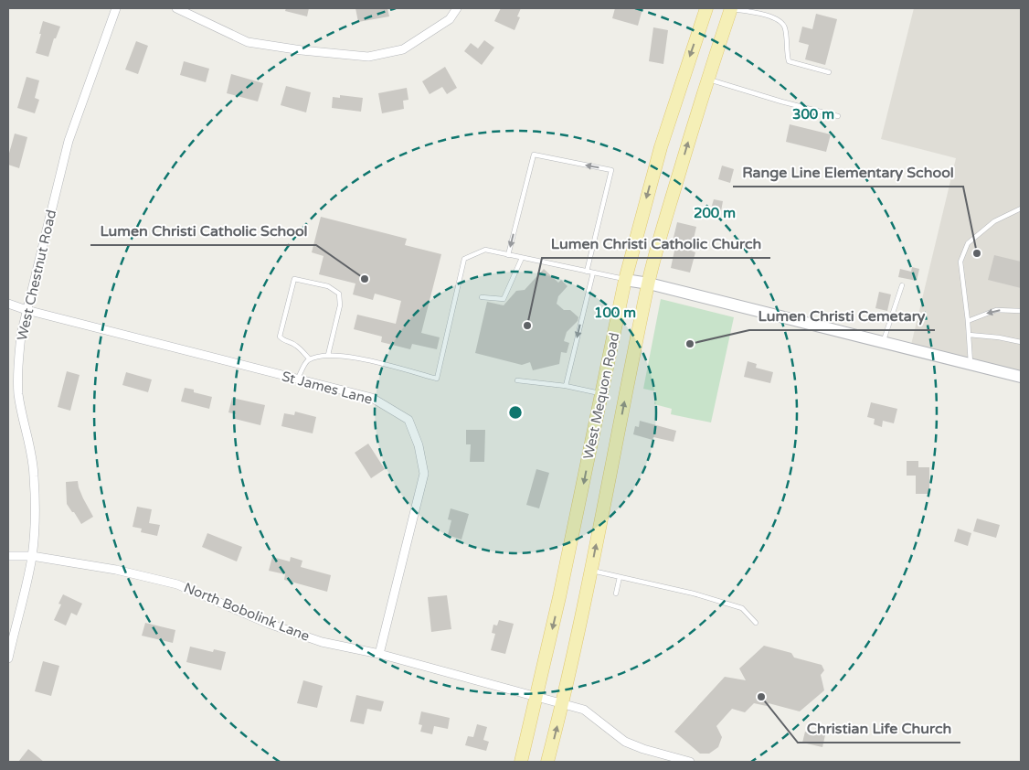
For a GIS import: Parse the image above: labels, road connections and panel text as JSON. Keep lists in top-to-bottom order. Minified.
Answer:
{"streets":{"main road":["West Mequon Road"],"street":["West Chestnut Road","St James Lane","North Bobolink Lane"]},"crossings":[["West Chestnut Road","St James Lane"],["West Chestnut Road","North Bobolink Lane"],["St James Lane","North Bobolink Lane"],["West Mequon Road","North Bobolink Lane"]],"places":["Range Line Elementary School","Lumen Christi Catholic School","Lumen Christi Catholic Church","Lumen Christi Cemetary","Christian Life Church"],"rings":["300 m","200 m","100 m"]}
